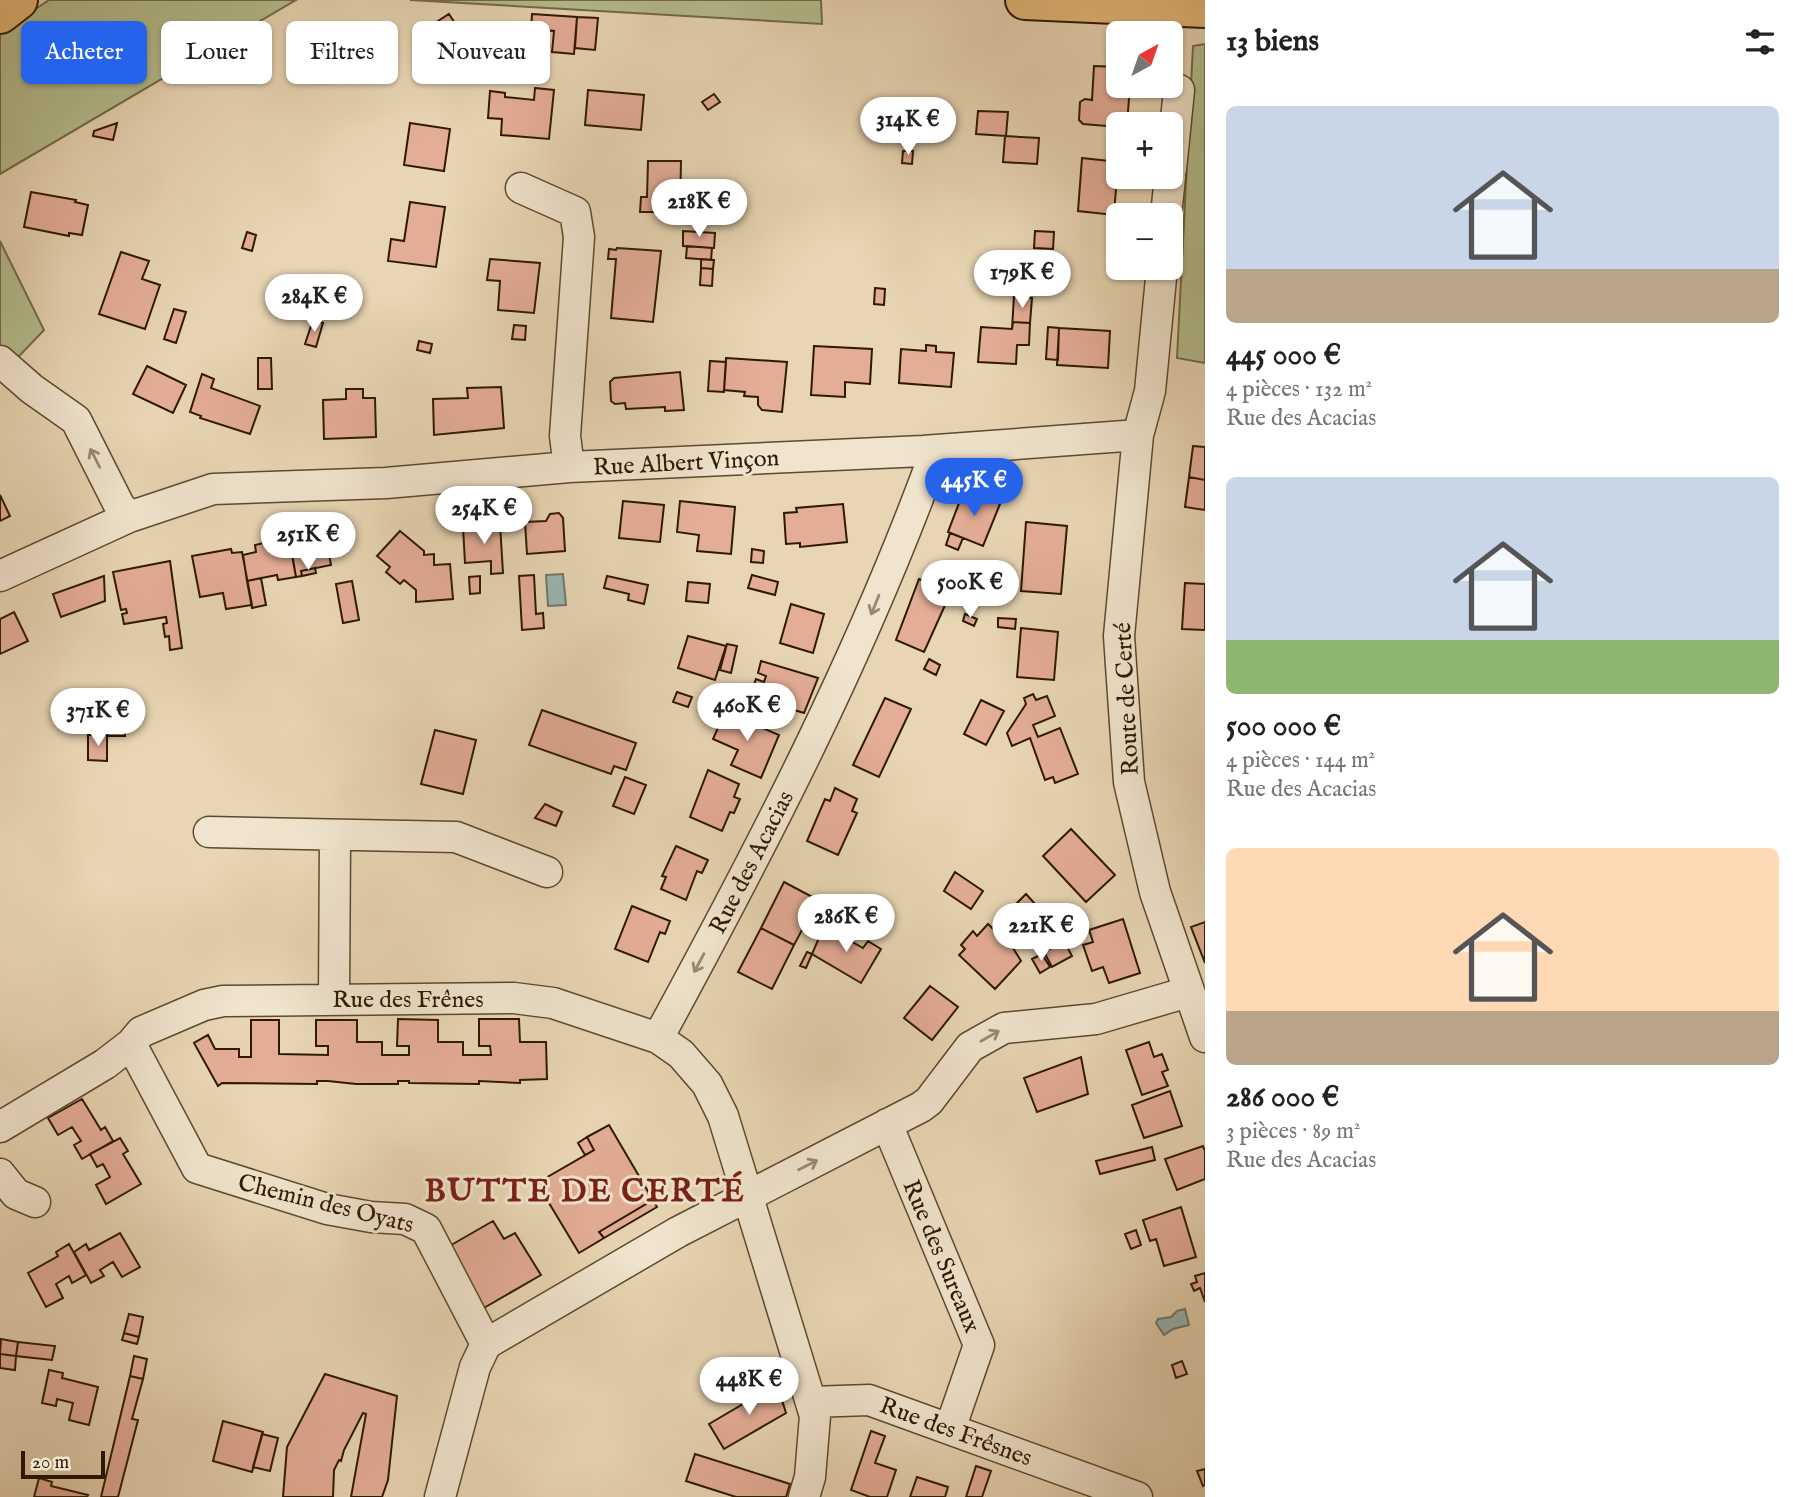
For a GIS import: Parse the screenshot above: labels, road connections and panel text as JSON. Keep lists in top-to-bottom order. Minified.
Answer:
{"streets":{"street":["Rue Albert Vinçon","Route de Certé","Rue des Acacias","Rue des Frênes","Chemin des Oyats","Rue des Sureaux","Rue des Frêsnes"]},"crossings":[["Rue Albert Vinçon","Route de Certé"],["Rue Albert Vinçon","Rue des Acacias"],["Rue des Acacias","Rue des Frênes"],["Rue des Frênes","Chemin des Oyats"],["Rue des Frênes","Rue des Frêsnes"],["Rue des Sureaux","Rue des Frêsnes"]],"one_way":["Rue des Acacias"],"districts":["BUTTE DE CERTÉ"],"scale_bar":"20 m","north":"top right","page":{"heading":"13 biens","map_buttons":["+","−"],"chip":["Acheter","Louer","Filtres","Nouveau"],"list":[{"name":"445 000 €","note":"4 pièces · 132 m² · Rue des Acacias"},{"name":"500 000 €","note":"4 pièces · 144 m² · Rue des Acacias"},{"name":"286 000 €","note":"3 pièces · 89 m² · Rue des Acacias"}],"price":["314K €","218K €","179K €","284K €","445K €","254K €","251K €","500K €","460K €","371K €","286K €","221K €","448K €"],"scale":"20 m"}}
